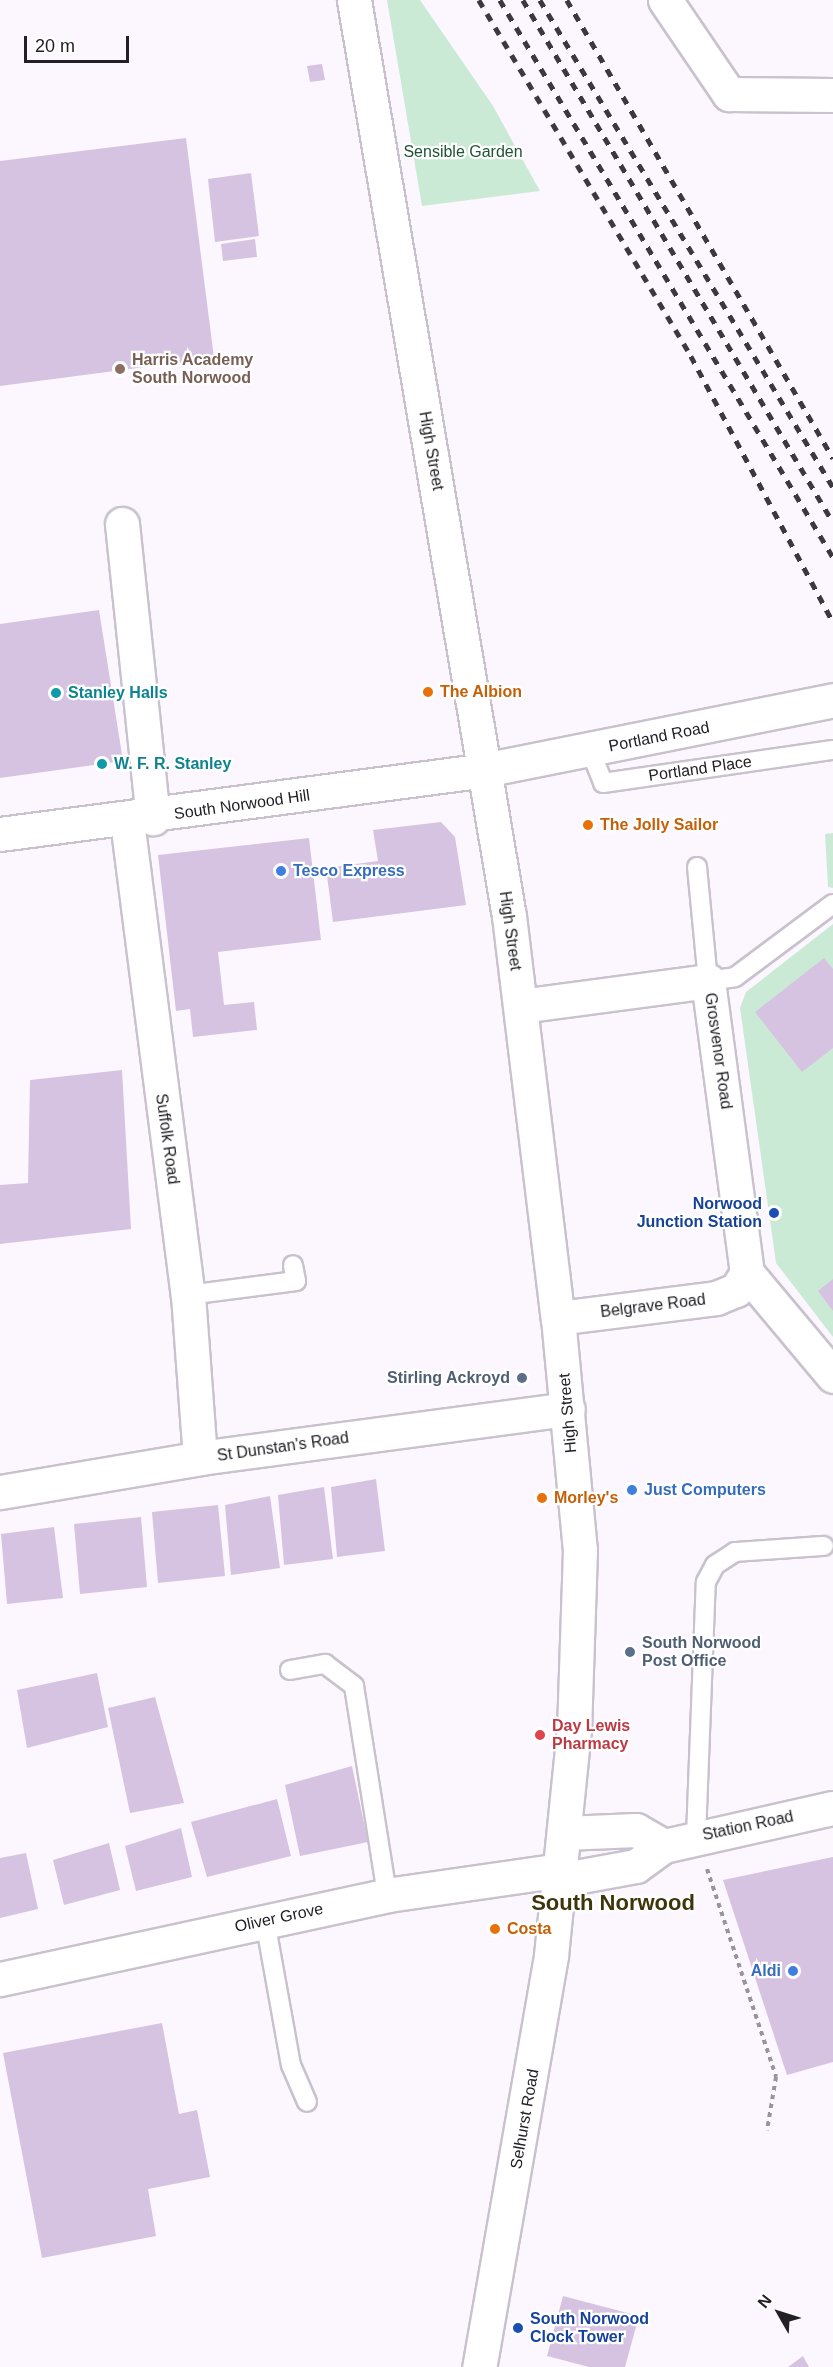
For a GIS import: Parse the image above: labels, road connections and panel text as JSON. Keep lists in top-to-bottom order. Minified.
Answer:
{"streets":{"street":["High Street","Portland Road","South Norwood Hill","Grosvenor Road","Suffolk Road","Belgrave Road","St Dunstan's Road","Station Road","Oliver Grove","Selhurst Road"],"lane":["Portland Place"]},"crossings":[["High Street","Portland Road"],["High Street","South Norwood Hill"],["High Street","Grosvenor Road"],["High Street","Belgrave Road"],["High Street","St Dunstan's Road"],["High Street","Station Road"],["High Street","Oliver Grove"],["High Street","Selhurst Road"],["Portland Road","Portland Place"],["Portland Road","South Norwood Hill"],["South Norwood Hill","Suffolk Road"],["Grosvenor Road","Belgrave Road"],["Suffolk Road","St Dunstan's Road"],["Station Road","Oliver Grove"],["Station Road","Selhurst Road"],["Oliver Grove","Selhurst Road"]],"districts":["South Norwood"],"parks":["Sensible Garden"],"places":["Harris Academy South Norwood","The Albion","Stanley Halls","W. F. R. Stanley","The Jolly Sailor","Tesco Express","Norwood Junction Station","Stirling Ackroyd","Just Computers","Morley's","South Norwood Post Office","Day Lewis Pharmacy","Costa","Aldi","South Norwood Clock Tower"],"scale_bar":"20 m","north":"top left"}
